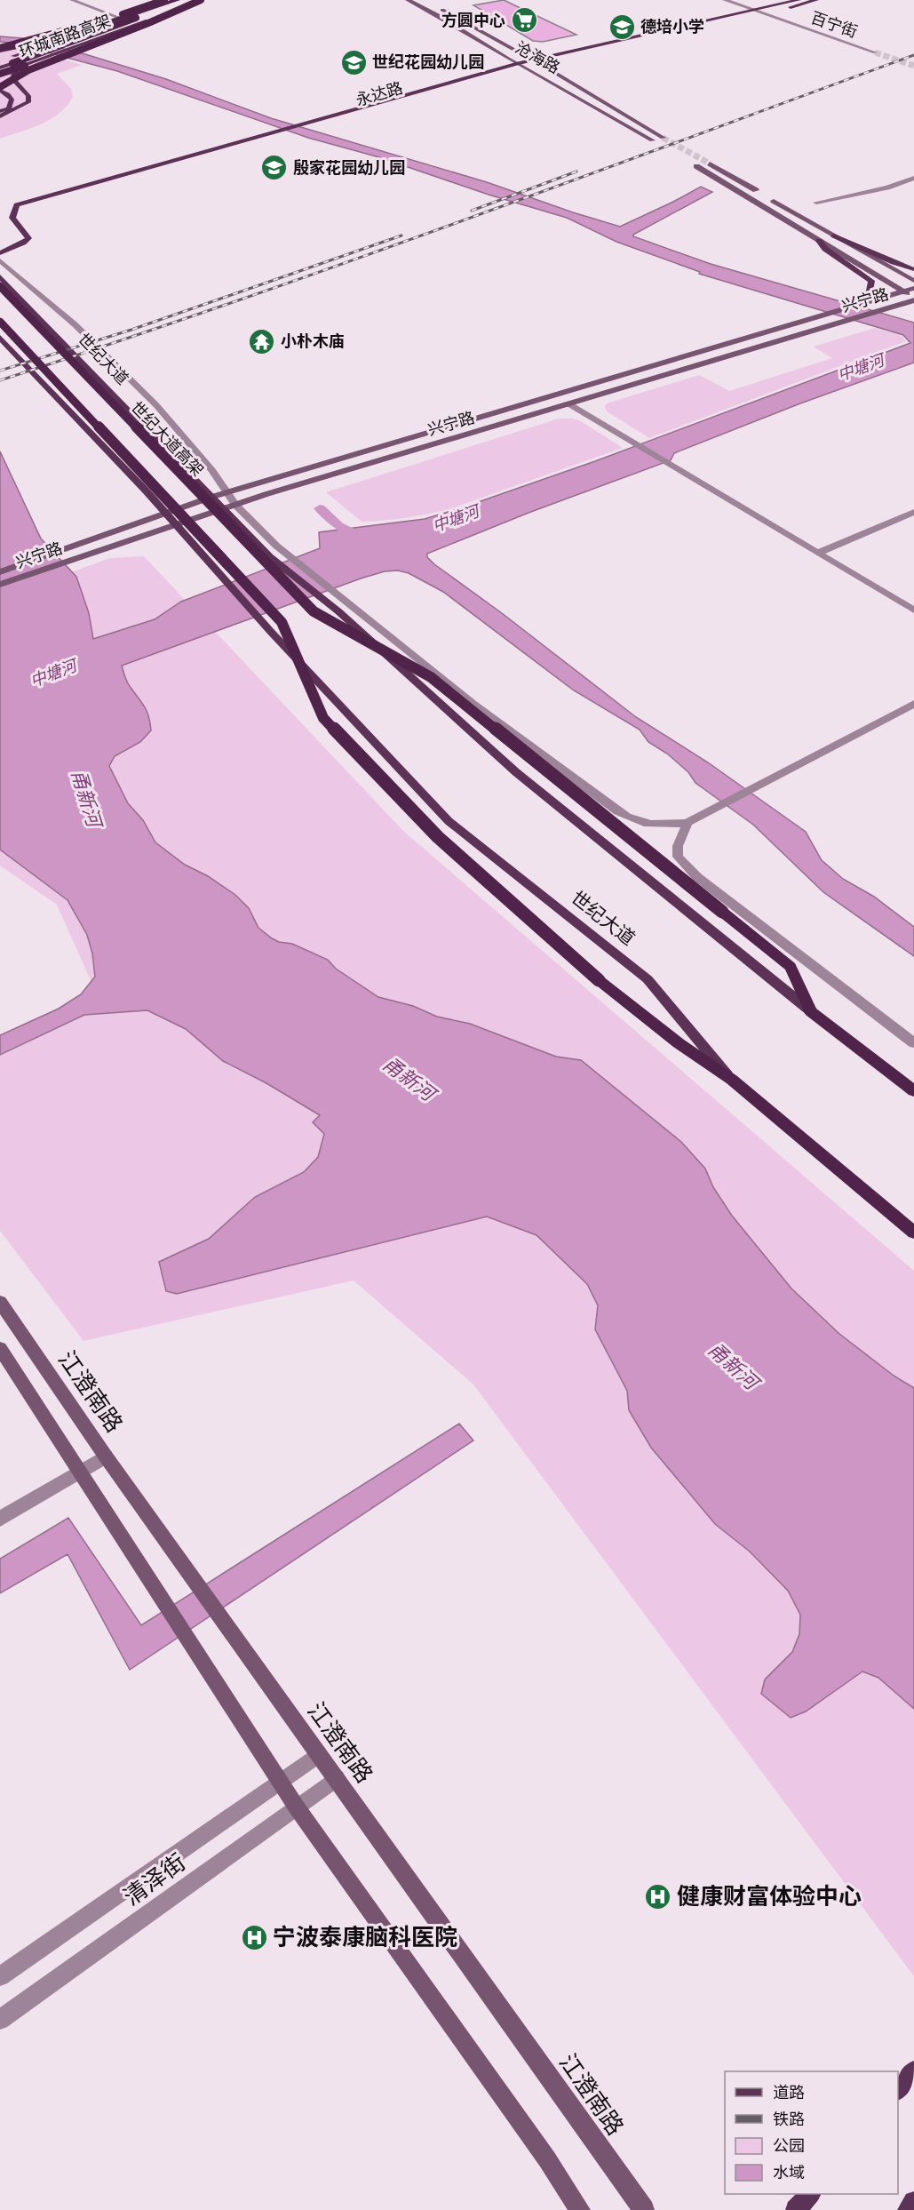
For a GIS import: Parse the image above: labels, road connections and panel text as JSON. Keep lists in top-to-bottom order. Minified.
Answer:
{"streets":{"highway":["环城南路高架","世纪大道","世纪大道高架"],"main road":["沧海路","永达路","兴宁路","江澄南路"],"street":["百宁街","清泽街"]},"crossings":[["百宁街","永达路"],["沧海路","永达路"],["兴宁路","世纪大道"],["世纪大道","世纪大道高架"],["江澄南路","清泽街"]],"water":["中塘河","甬新河"],"places":{"supermarket":["方圆中心"],"school or university":["德培小学","世纪花园幼儿园","殷家花园幼儿园"],"temple":["小朴木庙"],"hospital":["健康财富体验中心","宁波泰康脑科医院"]},"legend":["道路","铁路","公园","水域"]}
